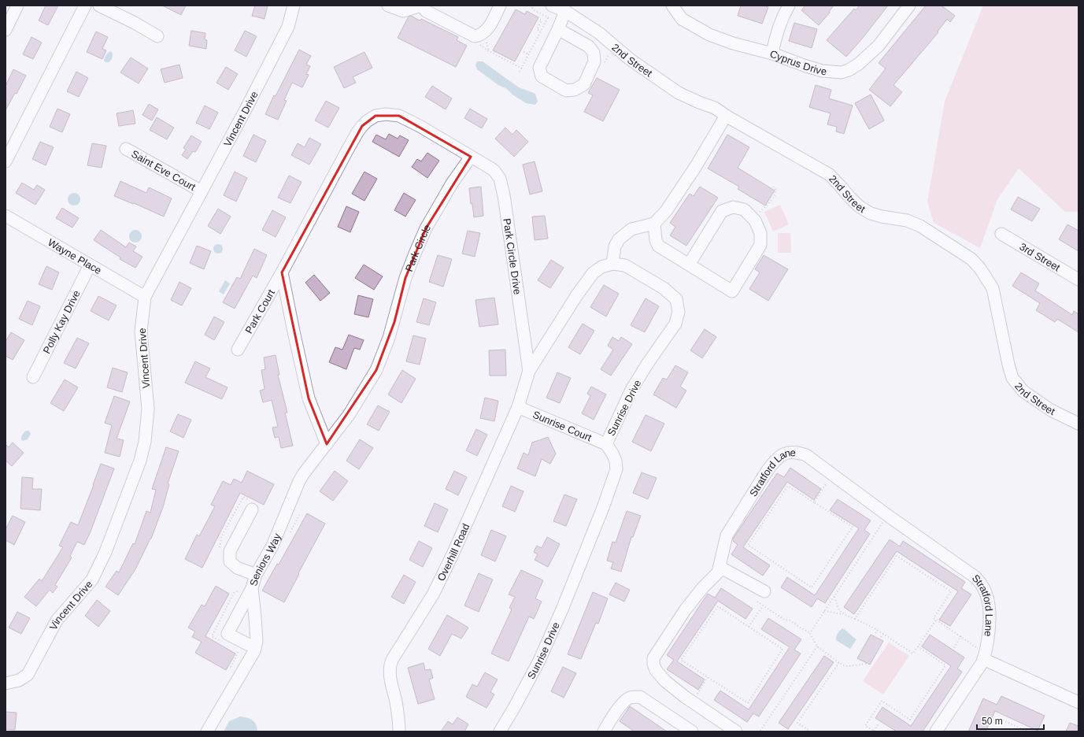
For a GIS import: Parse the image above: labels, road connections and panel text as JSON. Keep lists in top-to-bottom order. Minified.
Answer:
{"streets":{"street":["2nd Street","Cyprus Drive","Vincent Drive","Saint Eve Court","Park Circle","Park Circle Drive","Wayne Place","3rd Street","Park Court","Polly Kay Drive","Sunrise Drive","Sunrise Court","Stratford Lane","Overhill Road","Seniors Way"]},"crossings":[["Vincent Drive","Saint Eve Court"],["Vincent Drive","Wayne Place"],["Park Circle","Park Circle Drive"],["Park Circle","Seniors Way"],["Park Circle Drive","Overhill Road"],["Wayne Place","Polly Kay Drive"],["Sunrise Drive","Sunrise Court"],["Sunrise Court","Overhill Road"]],"scale_bar":"50 m"}
